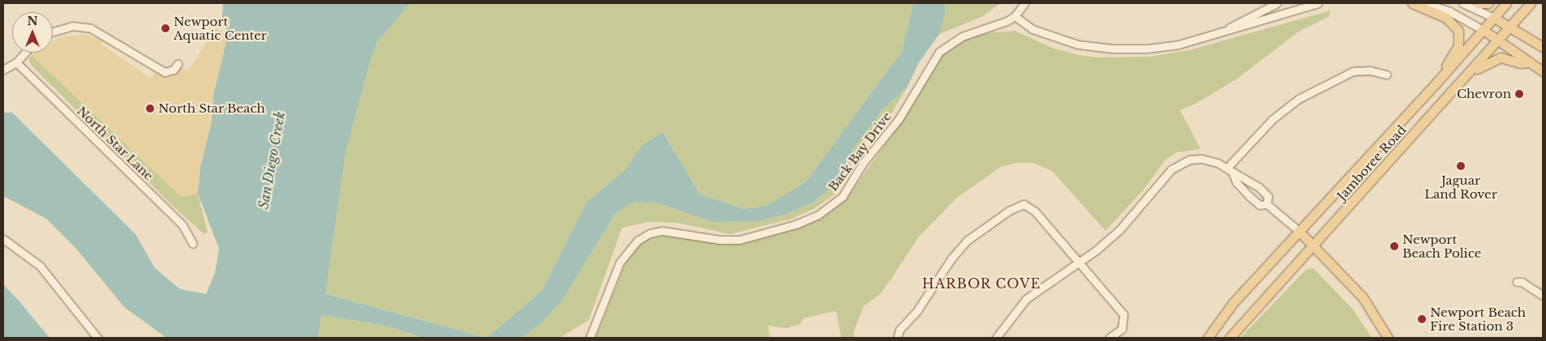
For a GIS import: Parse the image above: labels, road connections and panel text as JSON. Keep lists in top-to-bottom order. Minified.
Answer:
{"streets":{"main road":["Jamboree Road"],"street":["North Star Lane","Back Bay Drive"]},"districts":["HARBOR COVE"],"water":["San Diego Creek"],"places":["Newport Aquatic Center","Chevron","North Star Beach","Jaguar Land Rover","Newport Beach Police","Newport Beach Fire Station 3"],"north":"top"}
